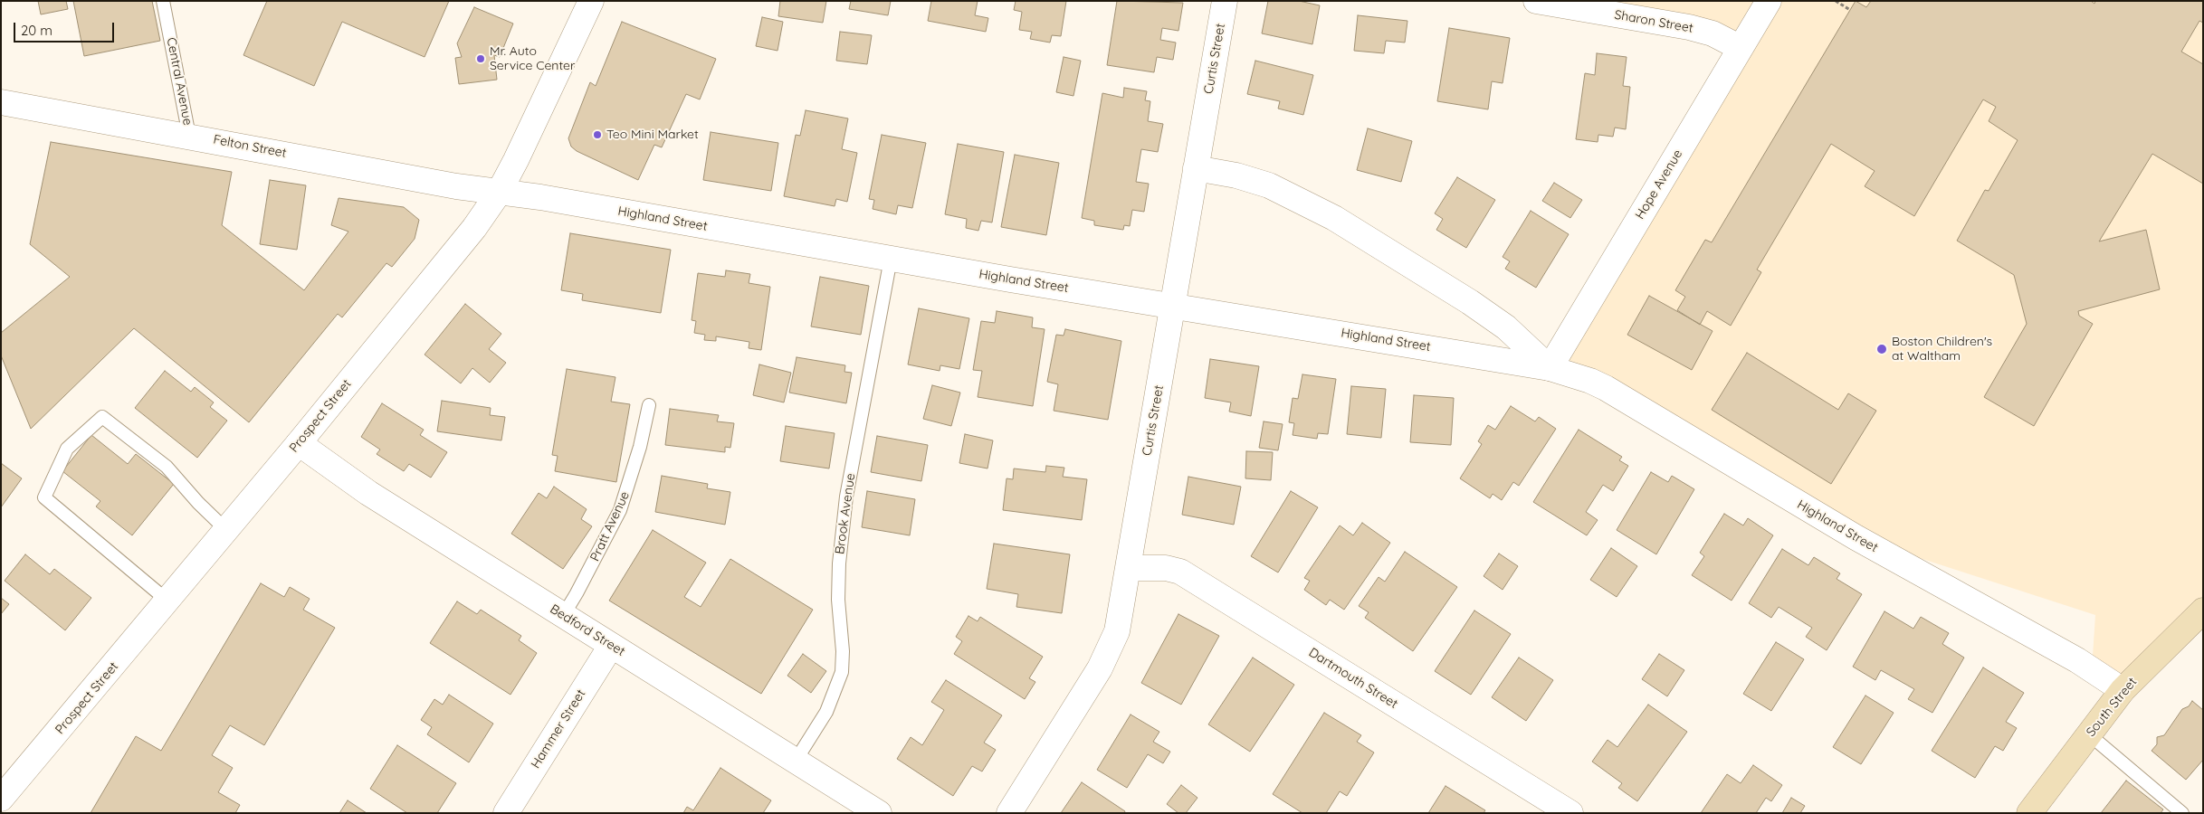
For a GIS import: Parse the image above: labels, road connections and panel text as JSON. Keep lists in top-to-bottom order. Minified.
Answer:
{"streets":{"main road":["South Street"],"street":["Sharon Street","Curtis Street","Felton Street","Hope Avenue","Highland Street","Prospect Street","Bedford Street","Dartmouth Street","Hammer Street"],"lane":["Central Avenue","Brook Avenue","Pratt Avenue"]},"crossings":[["Sharon Street","Hope Avenue"],["Curtis Street","Highland Street"],["Curtis Street","Dartmouth Street"],["Central Avenue","Felton Street"],["Felton Street","Highland Street"],["Felton Street","Prospect Street"],["Hope Avenue","Highland Street"],["Highland Street","Prospect Street"],["Highland Street","Brook Avenue"],["Highland Street","South Street"],["Prospect Street","Bedford Street"],["Brook Avenue","Bedford Street"],["Pratt Avenue","Bedford Street"],["Bedford Street","Hammer Street"]],"places":["Mr. Auto Service Center","Teo Mini Market","Boston Children's at Waltham"],"scale_bar":"20 m"}
